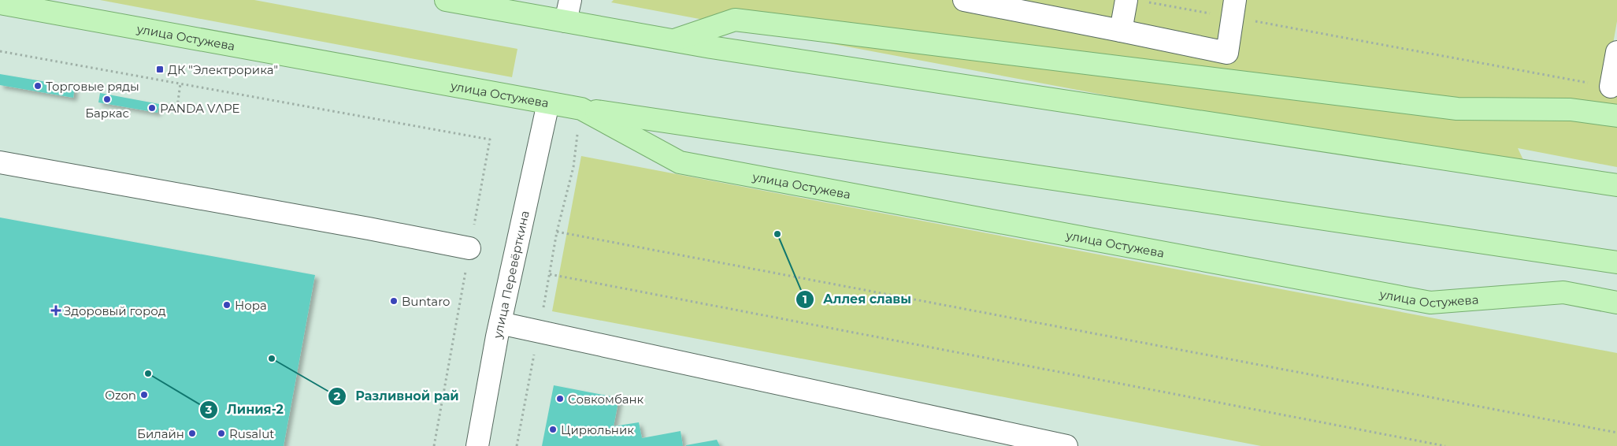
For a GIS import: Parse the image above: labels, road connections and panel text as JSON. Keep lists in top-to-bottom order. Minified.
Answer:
{"streets":{"main road":["улица Остужева"],"street":["улица Перевёрткина"]},"crossings":[["улица Остужева","улица Перевёрткина"]],"places":{"transit":["ДК \"Электрорика\""],"other":["Торговые ряды","Баркас","PANDA VΛPE","Аллея славы","Buntaro","Нора","Разливной рай","Линия-2","Ozon","Совкомбанк","Цирюльник","Билайн","Rusalut"],"health":["Здоровый город"]}}
